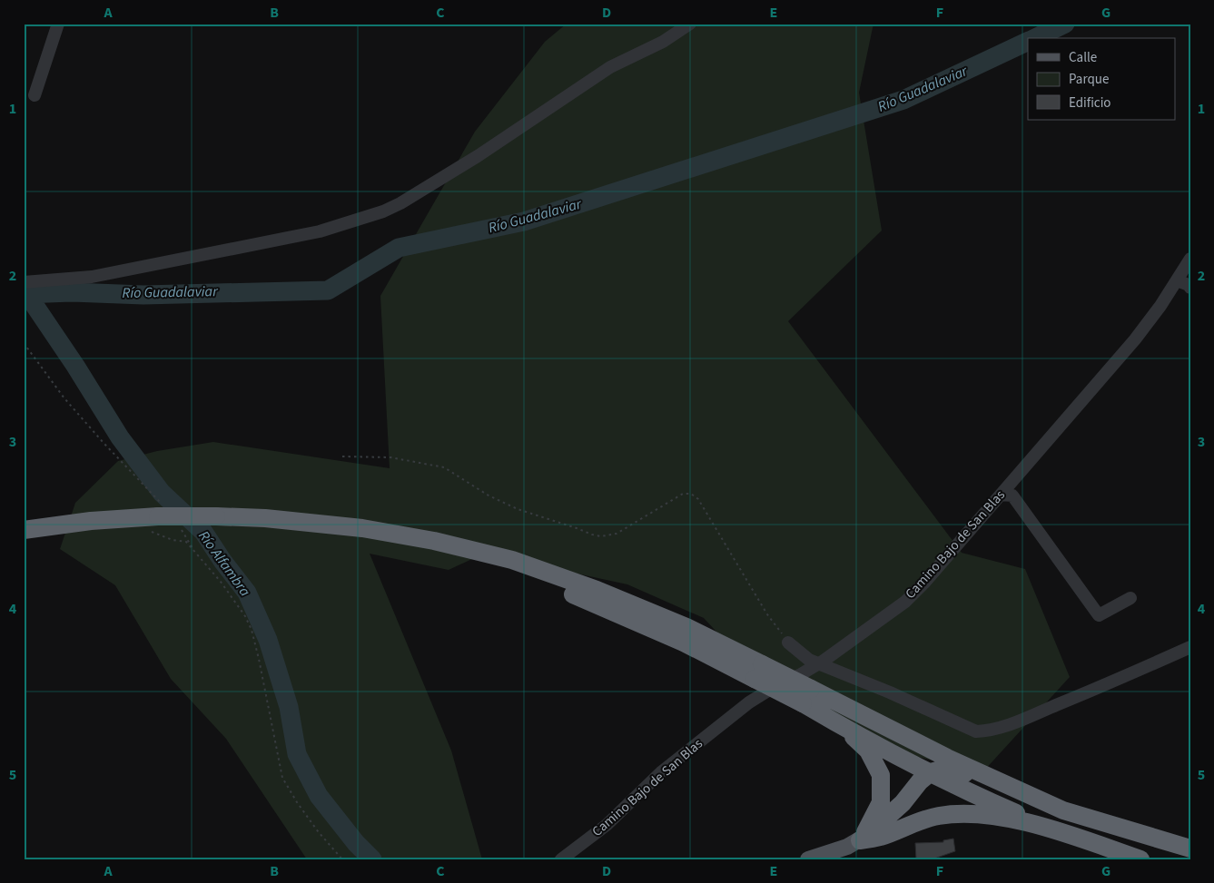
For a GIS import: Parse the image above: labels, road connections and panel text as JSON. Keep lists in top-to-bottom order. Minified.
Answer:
{"streets":{"street":["Camino Bajo de San Blas"]},"water":["Río Guadalaviar","Río Alfambra"],"legend":["Calle","Parque","Edificio"],"grid":{"columns":["A","B","C","D","E","F","G"],"rows":["1","2","3","4","5"]}}
